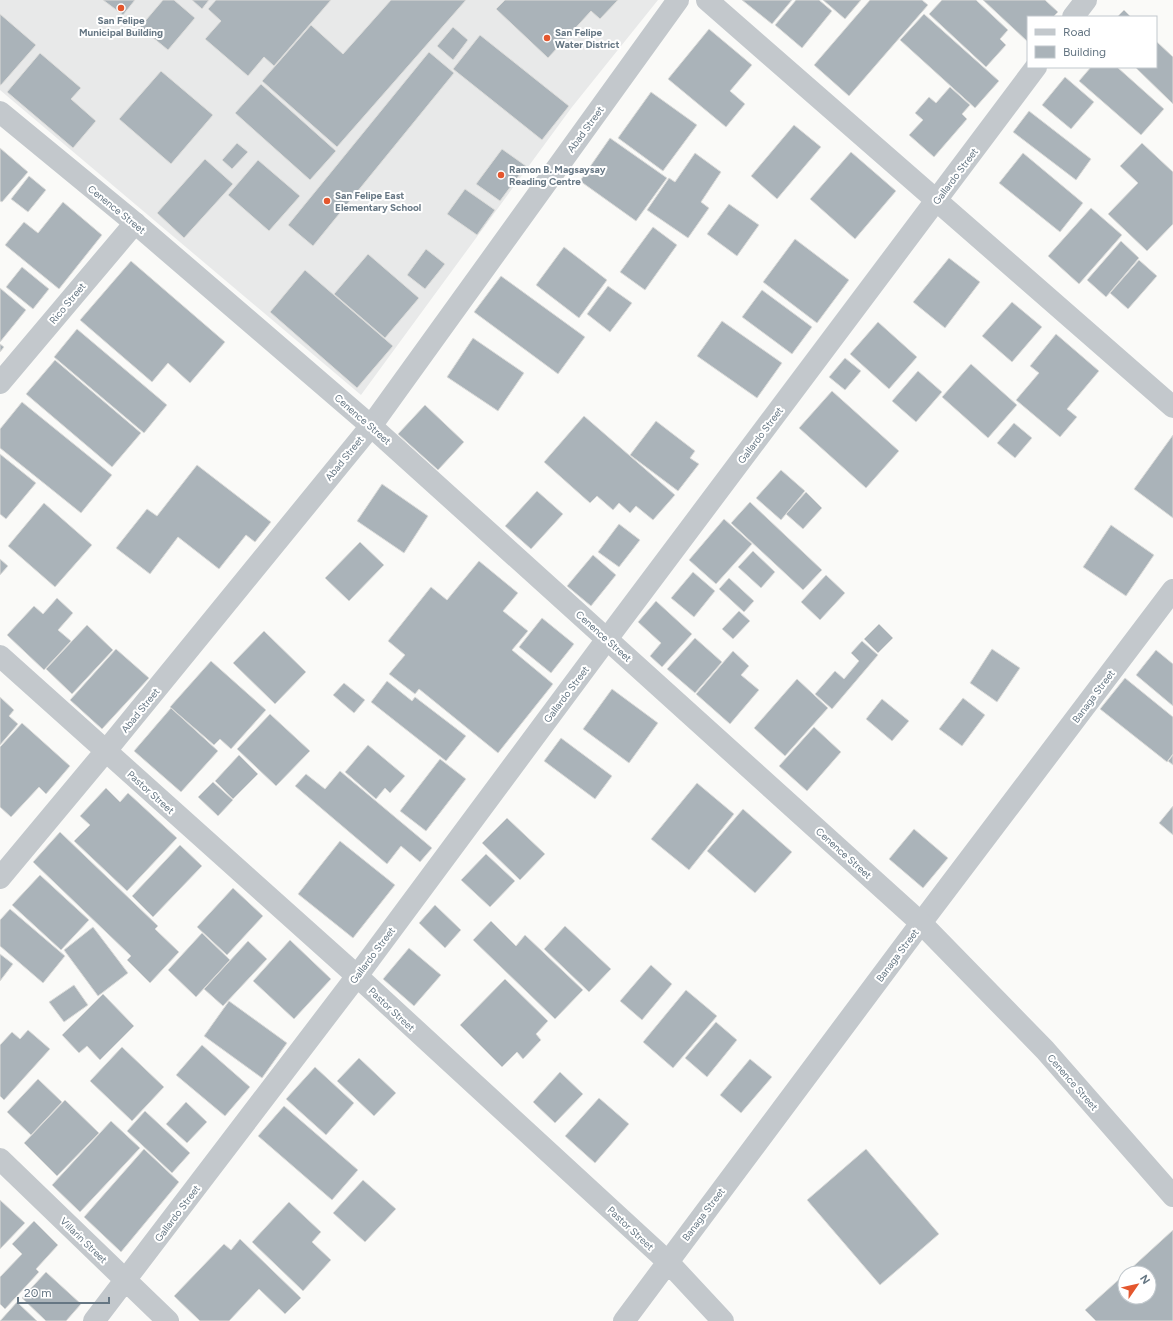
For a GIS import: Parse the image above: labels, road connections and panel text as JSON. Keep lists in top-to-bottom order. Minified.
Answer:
{"streets":{"street":["Abad Street","Gallardo Street","Cenence Street","Rico Street","Banaga Street","Pastor Street","Villarin Street"]},"crossings":[["Abad Street","Cenence Street"],["Abad Street","Pastor Street"],["Gallardo Street","Cenence Street"],["Gallardo Street","Pastor Street"],["Gallardo Street","Villarin Street"],["Cenence Street","Rico Street"],["Cenence Street","Banaga Street"],["Banaga Street","Pastor Street"]],"places":["San Felipe Municipal Building","San Felipe Water District","Ramon B. Magsaysay Reading Centre","San Felipe East Elementary School"],"legend":["Road","Building"],"scale_bar":"20 m","north":"top right"}
